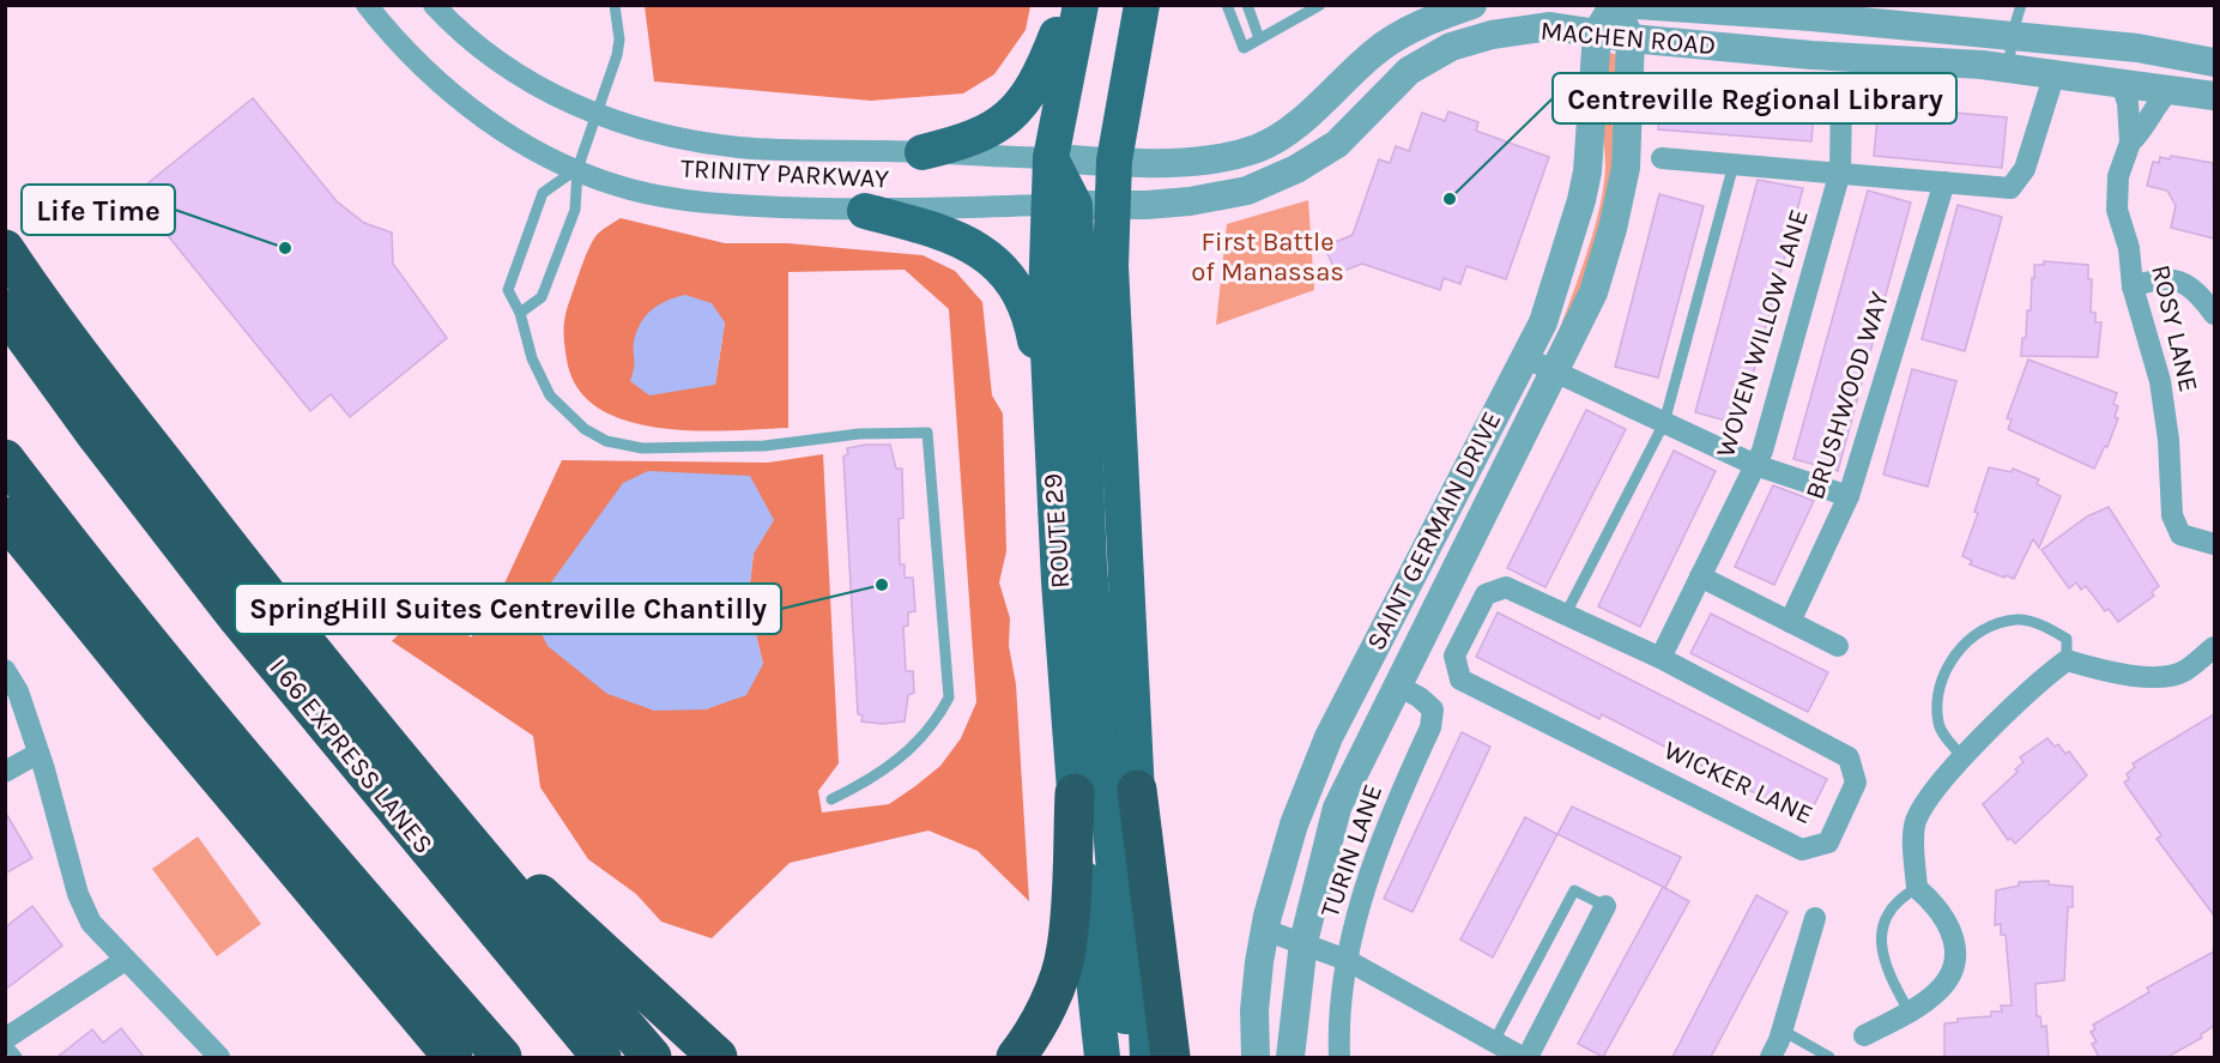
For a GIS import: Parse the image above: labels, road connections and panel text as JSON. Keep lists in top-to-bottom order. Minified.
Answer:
{"streets":{"highway":["I 66 EXPRESS LANES"],"main road":["ROUTE 29"],"street":["MACHEN ROAD","TRINITY PARKWAY","ROSY LANE","WOVEN WILLOW LANE","BRUSHWOOD WAY","SAINT GERMAIN DRIVE","WICKER LANE","TURIN LANE"]},"crossings":[["MACHEN ROAD","TRINITY PARKWAY"],["MACHEN ROAD","ROSY LANE"],["MACHEN ROAD","ROUTE 29"],["MACHEN ROAD","SAINT GERMAIN DRIVE"],["TRINITY PARKWAY","ROUTE 29"],["WOVEN WILLOW LANE","WICKER LANE"],["SAINT GERMAIN DRIVE","TURIN LANE"]],"parks":["First Battle of Manassas"],"places":["Centreville Regional Library","Life Time","SpringHill Suites Centreville Chantilly"]}
